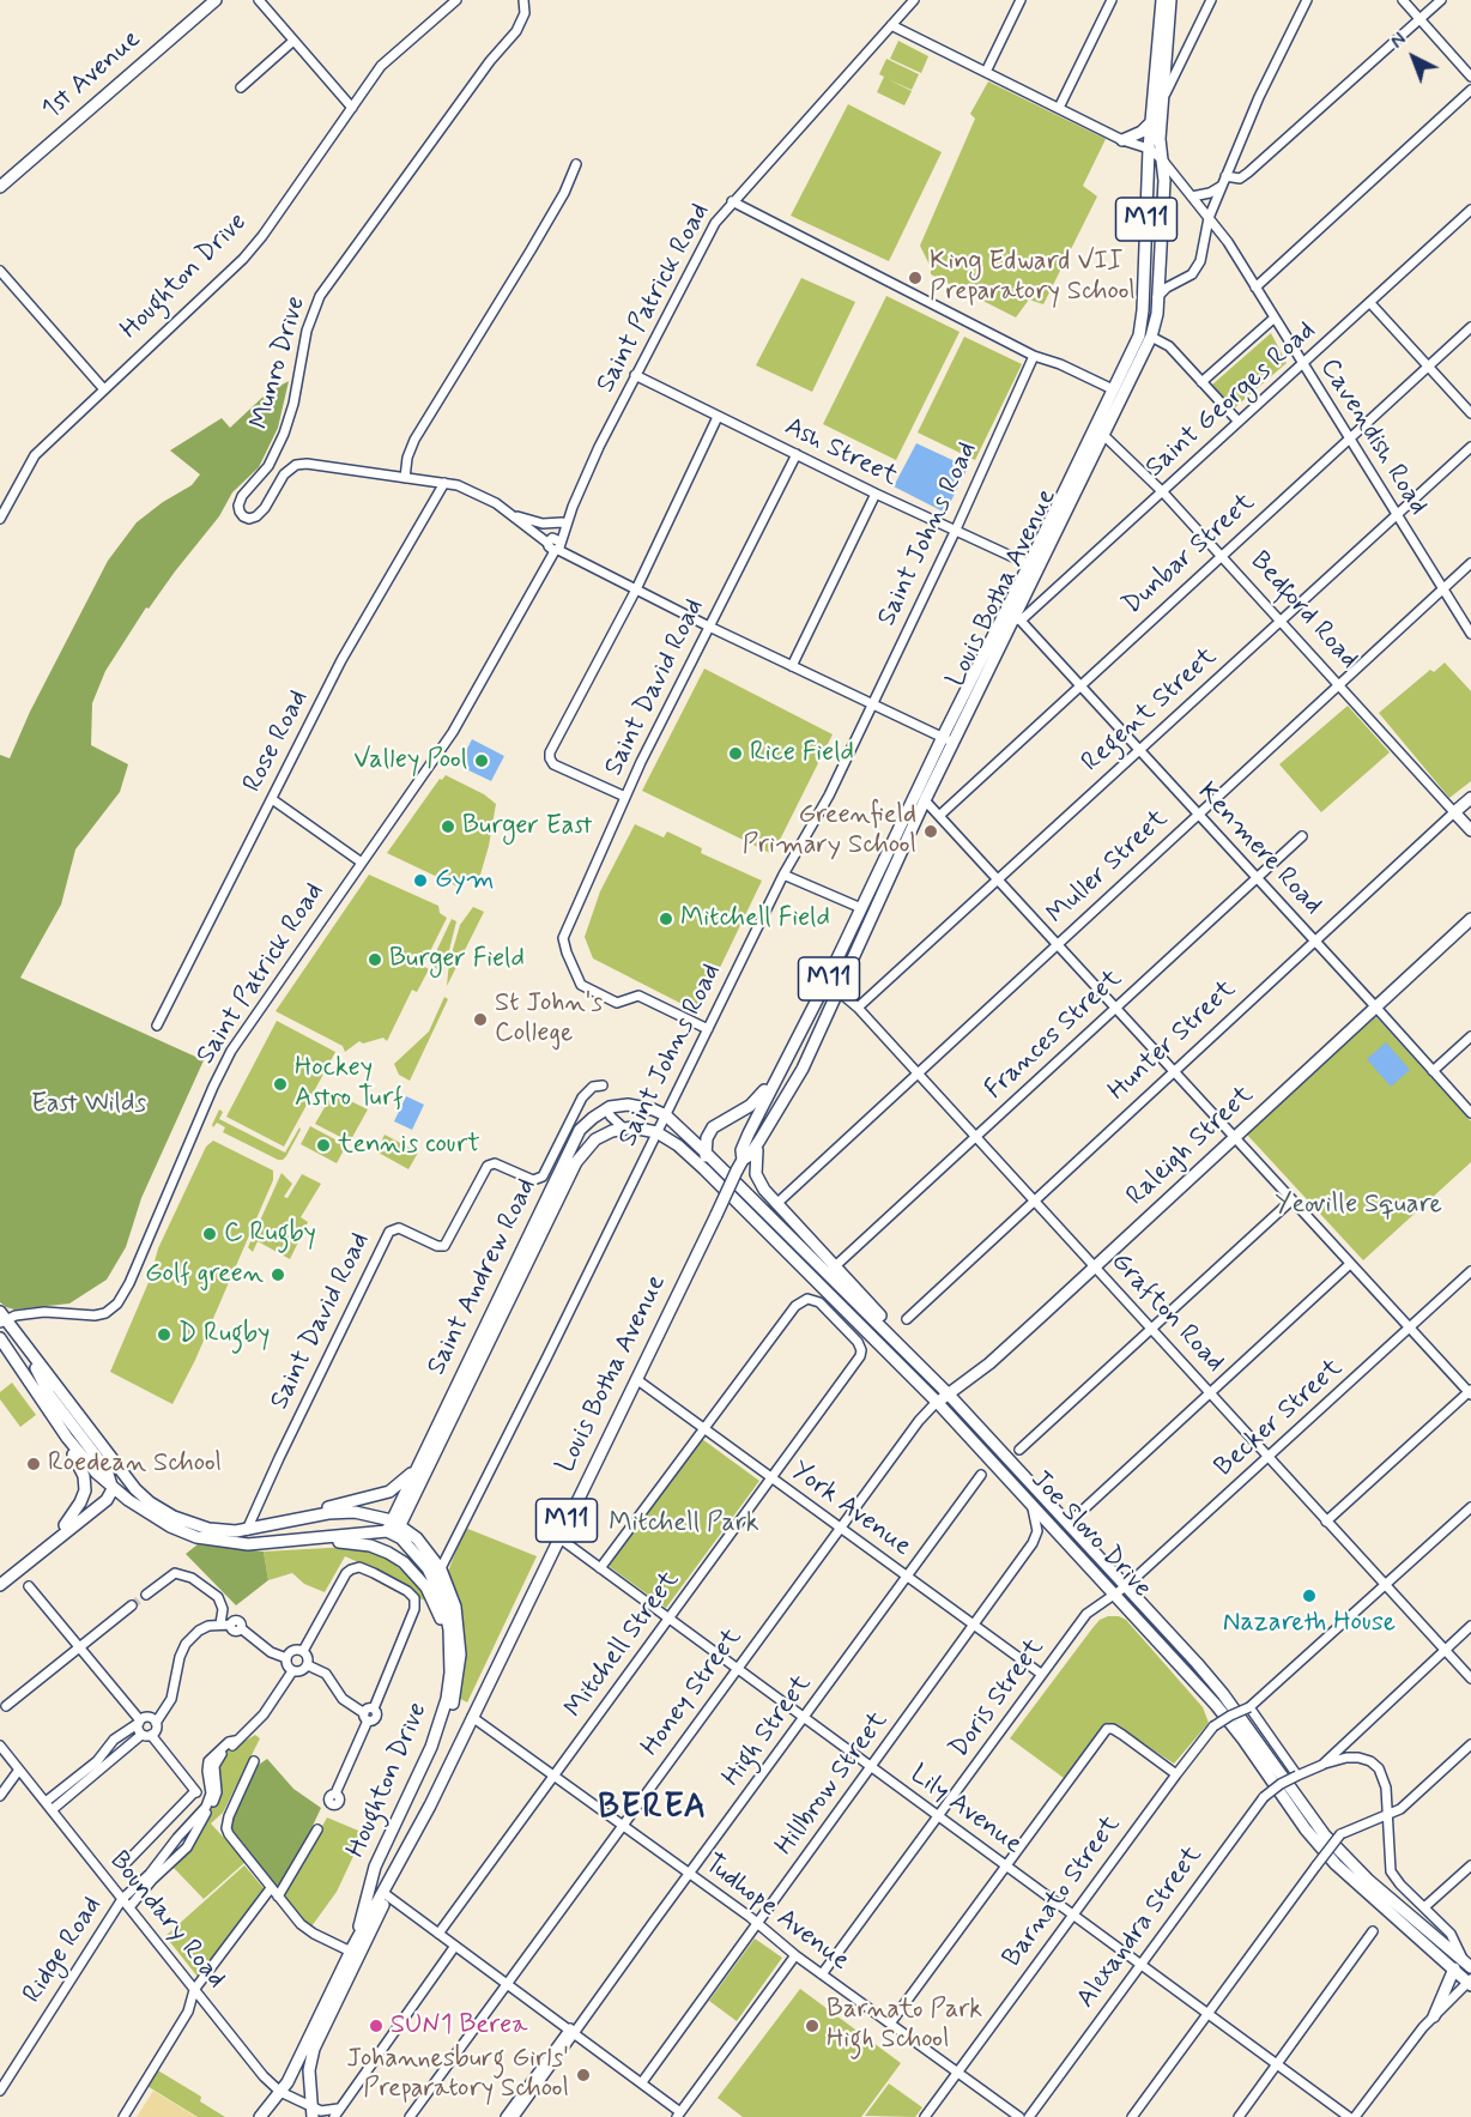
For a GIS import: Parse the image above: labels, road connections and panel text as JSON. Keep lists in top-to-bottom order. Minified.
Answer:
{"streets":{"main road":["1st Avenue","M11","Houghton Drive","Louis Botha Avenue","Bedford Road","Hunter Street","Raleigh Street","Saint Andrew Road","Joe Slovo Drive"],"street":["Saint Patrick Road","Munro Drive","Saint Georges Road","Cavendish Road","Ash Street","Saint Johns Road","Dunbar Street","Saint David Road","Regent Street","Rose Road","Kenmere Road","Muller Street","Frances Street","Grafton Road","Becker Street","York Avenue","Mitchell Street","Honey Street","Doris Street","High Street","Hillbrow Street","Lily Avenue","Barnato Street","Tudhope Avenue","Boundary Road","Alexandra Street","Ridge Road"]},"crossings":[["M11","Houghton Drive"],["M11","Louis Botha Avenue"],["M11","Boundary Road"],["Houghton Drive","Saint Patrick Road"],["Houghton Drive","Saint Johns Road"],["Houghton Drive","Louis Botha Avenue"],["Houghton Drive","Saint David Road"],["Houghton Drive","Saint Andrew Road"],["Saint Patrick Road","Ash Street"],["Munro Drive","Rose Road"],["Saint Georges Road","Cavendish Road"],["Saint Georges Road","Louis Botha Avenue"],["Saint Georges Road","Bedford Road"],["Saint Georges Road","Kenmere Road"],["Cavendish Road","Dunbar Street"],["Cavendish Road","Louis Botha Avenue"],["Cavendish Road","Regent Street"],["Cavendish Road","Muller Street"],["Ash Street","Saint Johns Road"],["Ash Street","Louis Botha Avenue"],["Ash Street","Saint David Road"],["Saint Johns Road","Saint David Road"],["Saint Johns Road","Joe Slovo Drive"],["Dunbar Street","Bedford Road"],["Dunbar Street","Kenmere Road"],["Louis Botha Avenue","Bedford Road"],["Louis Botha Avenue","Kenmere Road"],["Louis Botha Avenue","Grafton Road"],["Louis Botha Avenue","York Avenue"],["Louis Botha Avenue","Lily Avenue"],["Louis Botha Avenue","Tudhope Avenue"],["Bedford Road","Regent Street"],["Bedford Road","Muller Street"],["Bedford Road","Hunter Street"],["Regent Street","Kenmere Road"],["Regent Street","Grafton Road"],["Kenmere Road","Muller Street"],["Kenmere Road","Frances Street"],["Kenmere Road","Hunter Street"],["Kenmere Road","Raleigh Street"],["Muller Street","Grafton Road"],["Frances Street","Grafton Road"],["Hunter Street","Grafton Road"],["Raleigh Street","Grafton Road"],["Raleigh Street","Joe Slovo Drive"],["Raleigh Street","Honey Street"],["Grafton Road","Becker Street"],["Grafton Road","Barnato Street"],["Becker Street","Joe Slovo Drive"],["Becker Street","Doris Street"],["York Avenue","Mitchell Street"],["York Avenue","Honey Street"],["York Avenue","Doris Street"],["York Avenue","High Street"],["York Avenue","Hillbrow Street"],["Joe Slovo Drive","Honey Street"],["Joe Slovo Drive","Doris Street"],["Joe Slovo Drive","Hillbrow Street"],["Mitchell Street","Lily Avenue"],["Mitchell Street","Tudhope Avenue"],["Honey Street","Lily Avenue"],["Honey Street","Tudhope Avenue"],["Doris Street","Lily Avenue"],["Doris Street","Tudhope Avenue"],["High Street","Lily Avenue"],["High Street","Tudhope Avenue"],["Hillbrow Street","Lily Avenue"],["Hillbrow Street","Tudhope Avenue"],["Lily Avenue","Barnato Street"],["Lily Avenue","Alexandra Street"],["Barnato Street","Tudhope Avenue"],["Boundary Road","Ridge Road"]],"districts":["BEREA"],"parks":["East Wilds","Yeoville Square","Mitchell Park"],"places":["King Edward VII Preparatory School","Rice Field","Valley Pool","Burger East","Greenfield Primary School","Gym","Mitchell Field","Burger Field","St John's College","Hockey Astro Turf","tennis court","C Rugby","Golf green","D Rugby","Roedean School","Nazareth House","SUN1 Berea","Barnato Park High School","Johannesburg Girls' Preparatory School"],"north":"top left"}
